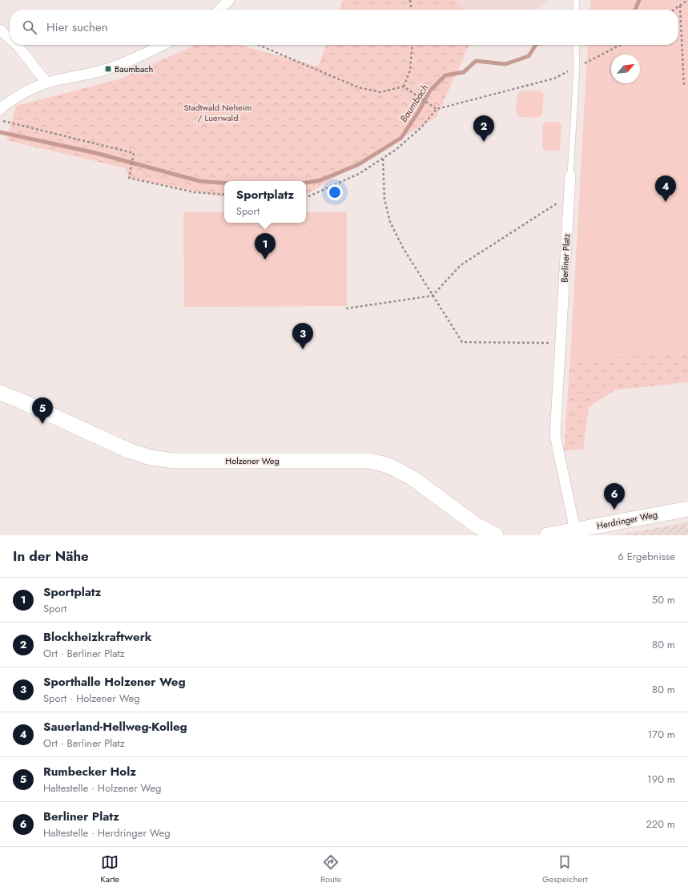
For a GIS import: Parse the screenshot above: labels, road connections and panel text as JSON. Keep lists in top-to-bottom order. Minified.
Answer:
{"streets":{"main road":["Holzener Weg","Herdringer Weg"],"street":["Berliner Platz"]},"crossings":[["Berliner Platz","Herdringer Weg"]],"water":["Baumbach"],"parks":["Stadtwald Neheim / Luerwald"],"places":{"transit":["Baumbach"]},"north":"top right","page":{"search":"Hier suchen","pins":["2","4","1","3","5","6"],"popup":["Sportplatz","Sport"],"heading":["In der Nähe","6 Ergebnisse"],"list":[{"mark":"1","name":"Sportplatz","note":"Sport","value":"50 m"},{"mark":"2","name":"Blockheizkraftwerk","note":"Ort · Berliner Platz","value":"80 m"},{"mark":"3","name":"Sporthalle Holzener Weg","note":"Sport · Holzener Weg","value":"80 m"},{"mark":"4","name":"Sauerland-Hellweg-Kolleg","note":"Ort · Berliner Platz","value":"170 m"},{"mark":"5","name":"Rumbecker Holz","note":"Haltestelle · Holzener Weg","value":"190 m"},{"mark":"6","name":"Berliner Platz","note":"Haltestelle · Herdringer Weg","value":"220 m"}],"nav":["Karte","Route","Gespeichert"]}}
